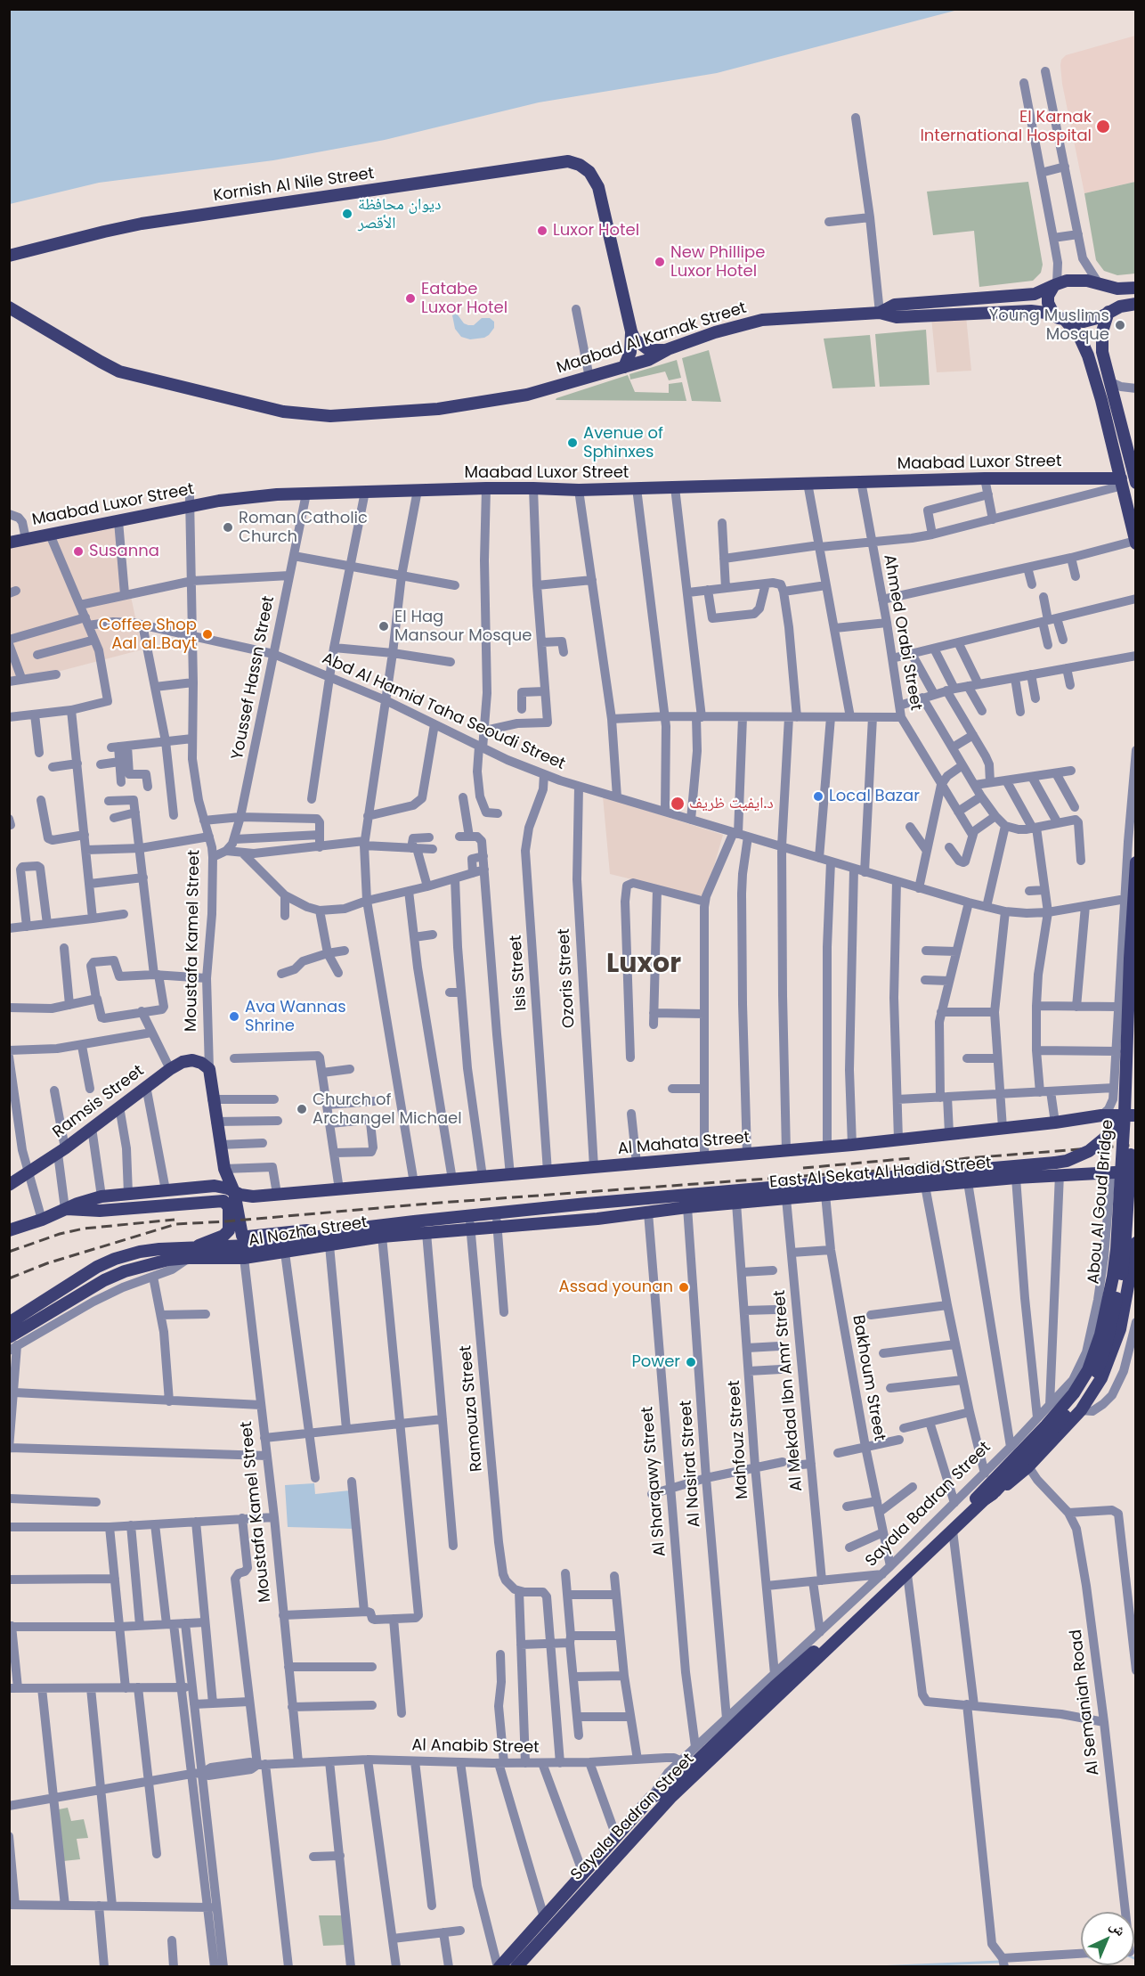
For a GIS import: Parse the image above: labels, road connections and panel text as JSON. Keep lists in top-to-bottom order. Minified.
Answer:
{"streets":{"main road":["Kornish Al Nile Street","Maabad Al Karnak Street","Maabad Luxor Street","Moustafa Kamel Street","Ramsis Street","Al Mahata Street","East Al Sekat Al Hadid Street","Abou Al Goud Bridge","Al Nozha Street","Sayala Badran Street"],"street":["Ahmed Orabi Street","Youssef Hassn Street","Abd Al Hamid Taha Seoudi Street","Isis Street","Ozoris Street","Bakhoum Street","Al Mekdad Ibn Amr Street","Ramouza Street","Mahfouz Street","Al Nasirat Street","Al Sharqawy Street","Al Semaniah Road","Al Anabib Street"]},"crossings":[["Maabad Luxor Street","Ahmed Orabi Street"],["Maabad Luxor Street","Youssef Hassn Street"],["Maabad Luxor Street","Moustafa Kamel Street"],["Youssef Hassn Street","Abd Al Hamid Taha Seoudi Street"],["Youssef Hassn Street","Moustafa Kamel Street"],["Abd Al Hamid Taha Seoudi Street","Moustafa Kamel Street"],["Abd Al Hamid Taha Seoudi Street","Isis Street"],["Abd Al Hamid Taha Seoudi Street","Ozoris Street"],["Moustafa Kamel Street","Ramsis Street"],["Moustafa Kamel Street","Al Mahata Street"],["Moustafa Kamel Street","Al Nozha Street"],["Moustafa Kamel Street","Al Anabib Street"],["Isis Street","Al Mahata Street"],["Ozoris Street","Al Mahata Street"],["Al Mahata Street","Abou Al Goud Bridge"],["East Al Sekat Al Hadid Street","Al Nozha Street"],["East Al Sekat Al Hadid Street","Bakhoum Street"],["East Al Sekat Al Hadid Street","Al Mekdad Ibn Amr Street"],["East Al Sekat Al Hadid Street","Mahfouz Street"],["East Al Sekat Al Hadid Street","Al Nasirat Street"],["East Al Sekat Al Hadid Street","Al Sharqawy Street"],["East Al Sekat Al Hadid Street","Sayala Badran Street"],["Abou Al Goud Bridge","Sayala Badran Street"],["Al Nozha Street","Ramouza Street"],["Bakhoum Street","Sayala Badran Street"],["Al Mekdad Ibn Amr Street","Sayala Badran Street"],["Mahfouz Street","Sayala Badran Street"],["Al Nasirat Street","Sayala Badran Street"],["Al Sharqawy Street","Sayala Badran Street"],["Sayala Badran Street","Al Semaniah Road"],["Sayala Badran Street","Al Anabib Street"]],"districts":["Luxor"],"places":["El Karnak International Hospital","ديوان محافظة الأقصر","Luxor Hotel","New Phillipe Luxor Hotel","Eatabe Luxor Hotel","Young Muslims Mosque","Avenue of Sphinxes","Roman Catholic Church","Susanna","El Hag Mansour Mosque","Coffee Shop Aal al‑Bayt","Local Bazar","د.ايفيت ظريف","Ava Wannas Shrine","Church of Archangel Michael","Assad younan","Power"],"north":"top right"}
